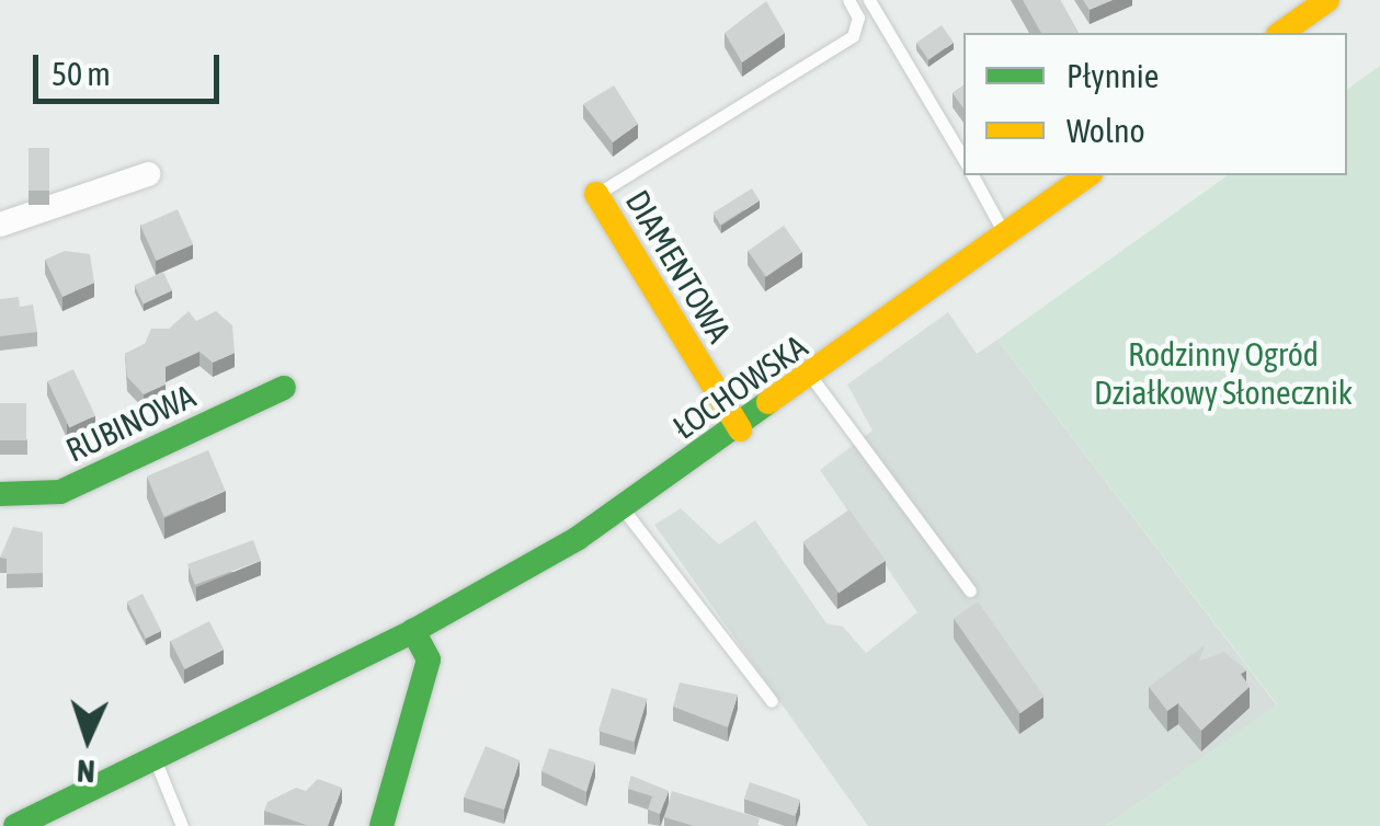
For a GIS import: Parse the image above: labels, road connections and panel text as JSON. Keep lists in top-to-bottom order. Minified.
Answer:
{"streets":{"main road":["DIAMENTOWA","ŁOCHOWSKA","RUBINOWA"]},"crossings":[["DIAMENTOWA","ŁOCHOWSKA"]],"parks":["Rodzinny Ogród Działkowy Słonecznik"],"legend":["Płynnie","Wolno"],"scale_bar":"50 m","north":"bottom"}
